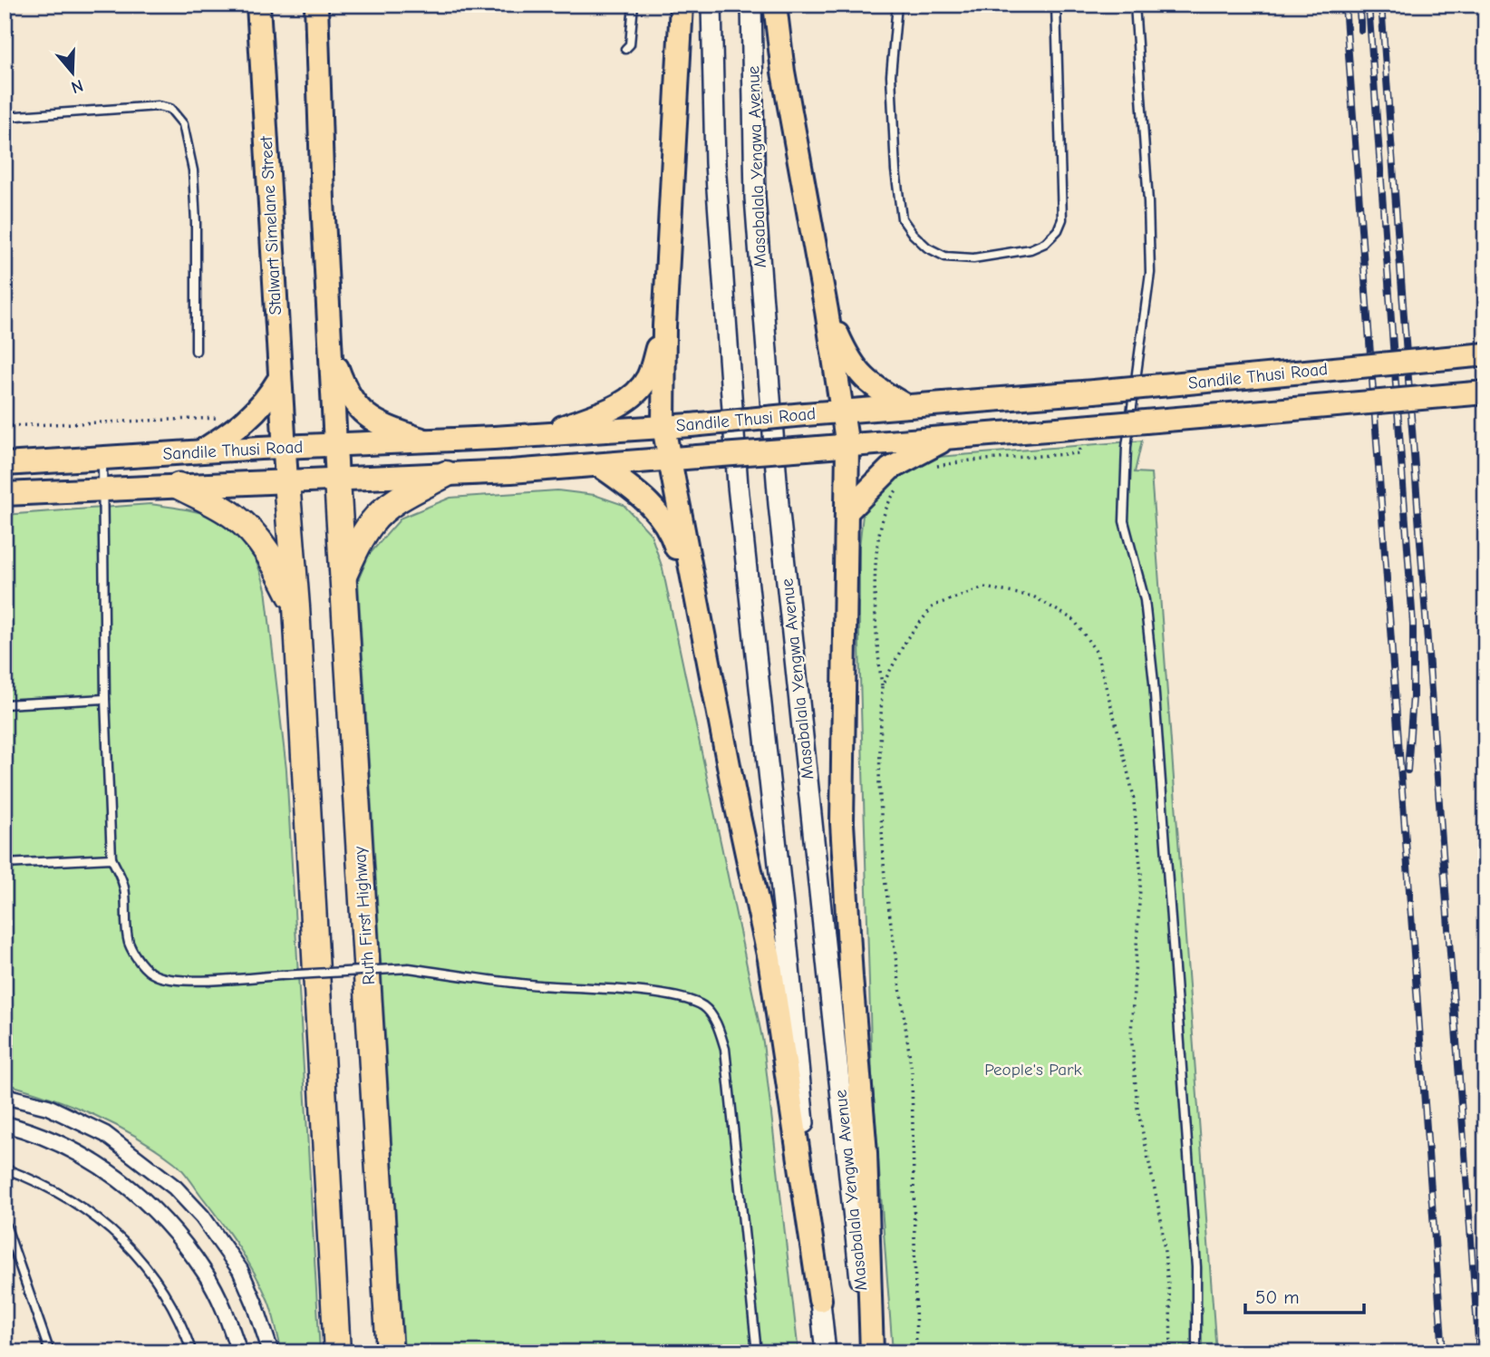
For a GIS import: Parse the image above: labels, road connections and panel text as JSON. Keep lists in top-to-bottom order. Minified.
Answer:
{"streets":{"highway":["Ruth First Highway"],"main road":["Masabalala Yengwa Avenue","Stalwart Simelane Street","Sandile Thusi Road"]},"crossings":[["Stalwart Simelane Street","Sandile Thusi Road"],["Sandile Thusi Road","Ruth First Highway"]],"parks":["People's Park"],"scale_bar":"50 m","north":"bottom"}
